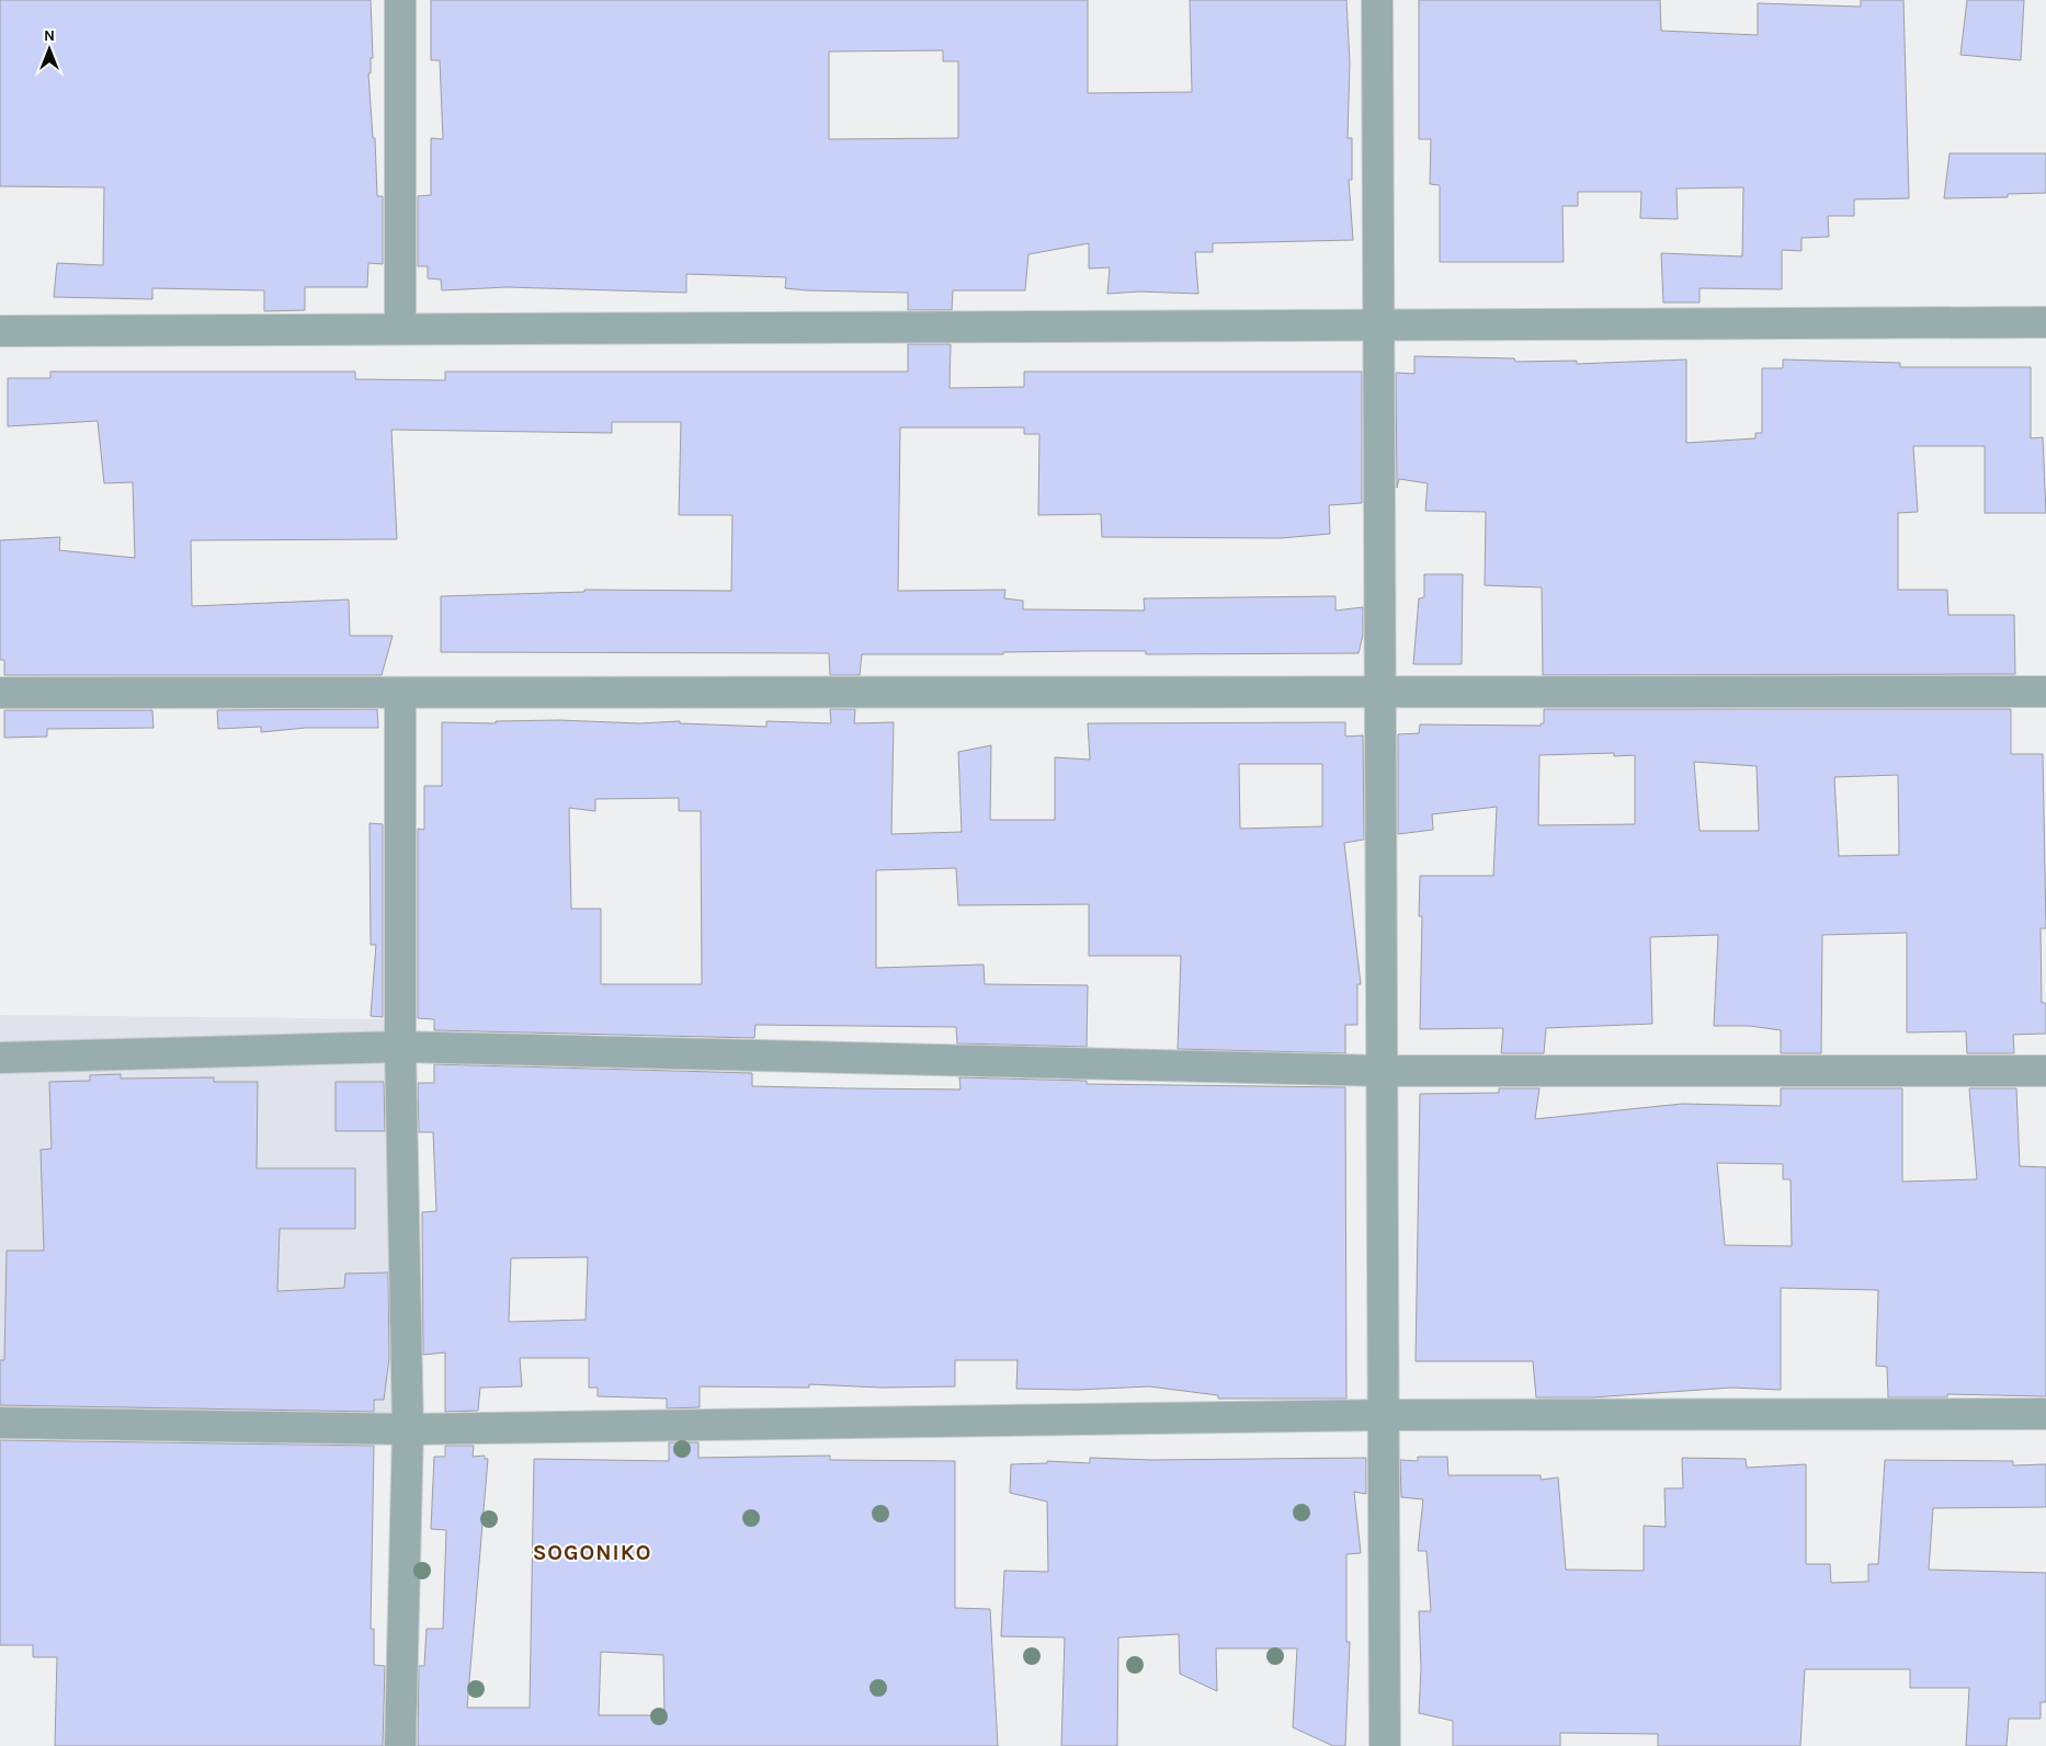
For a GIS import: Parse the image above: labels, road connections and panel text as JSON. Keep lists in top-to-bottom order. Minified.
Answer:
{"districts":["SOGONIKO"],"north":"top"}
